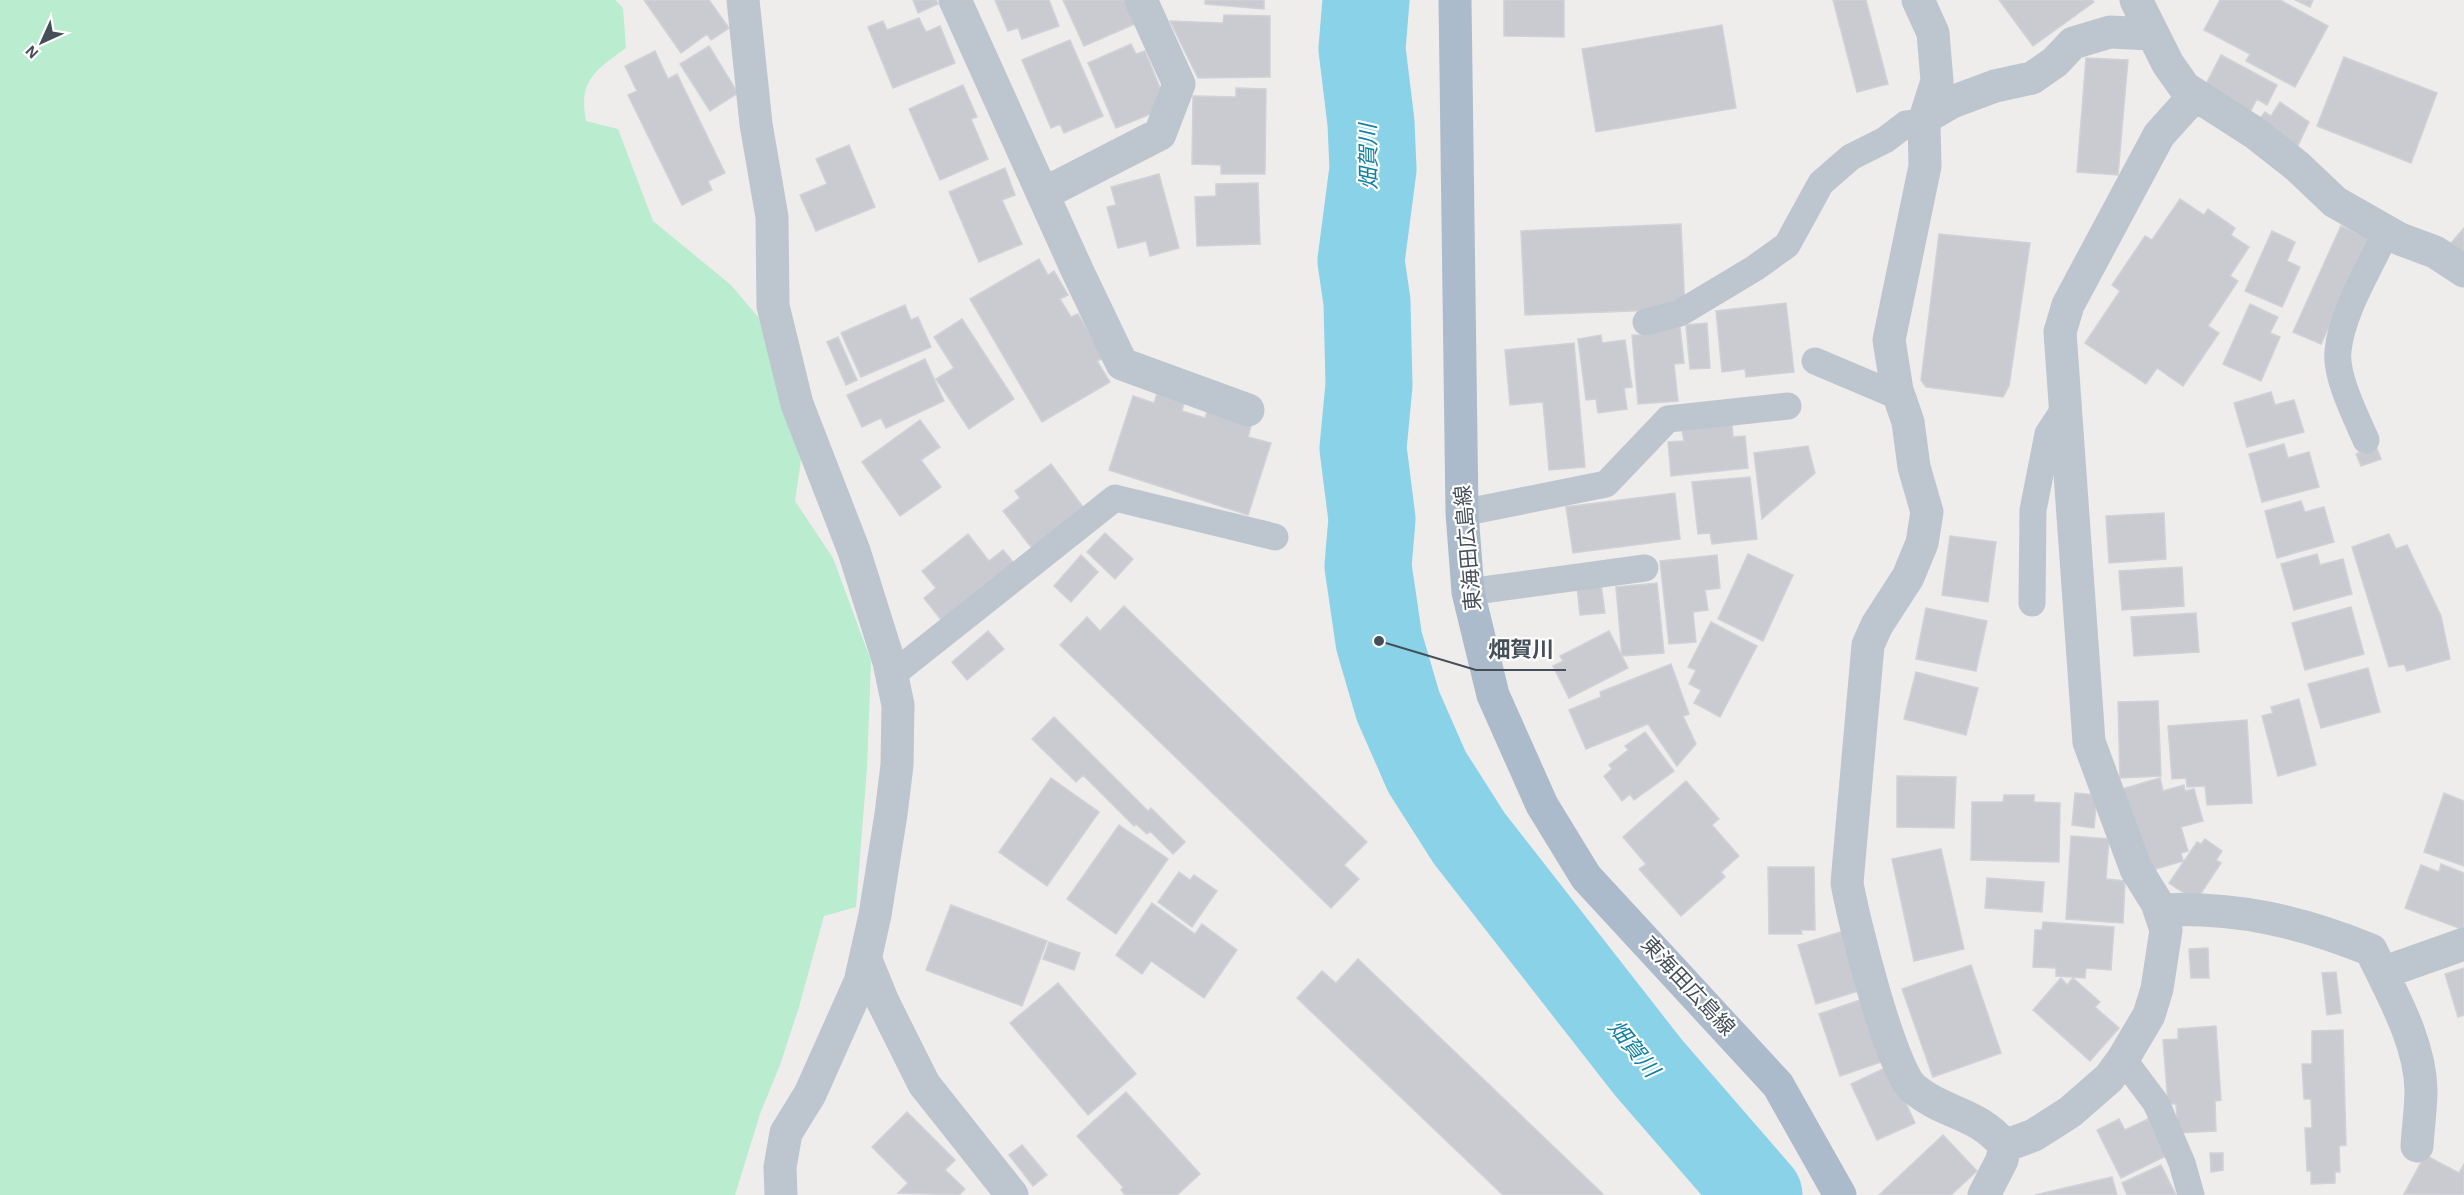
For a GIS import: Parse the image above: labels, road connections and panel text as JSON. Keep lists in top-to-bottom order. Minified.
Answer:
{"streets":{"main road":["東海田広島線"]},"water":["畑賀川"],"places":["畑賀川"],"north":"bottom left"}
